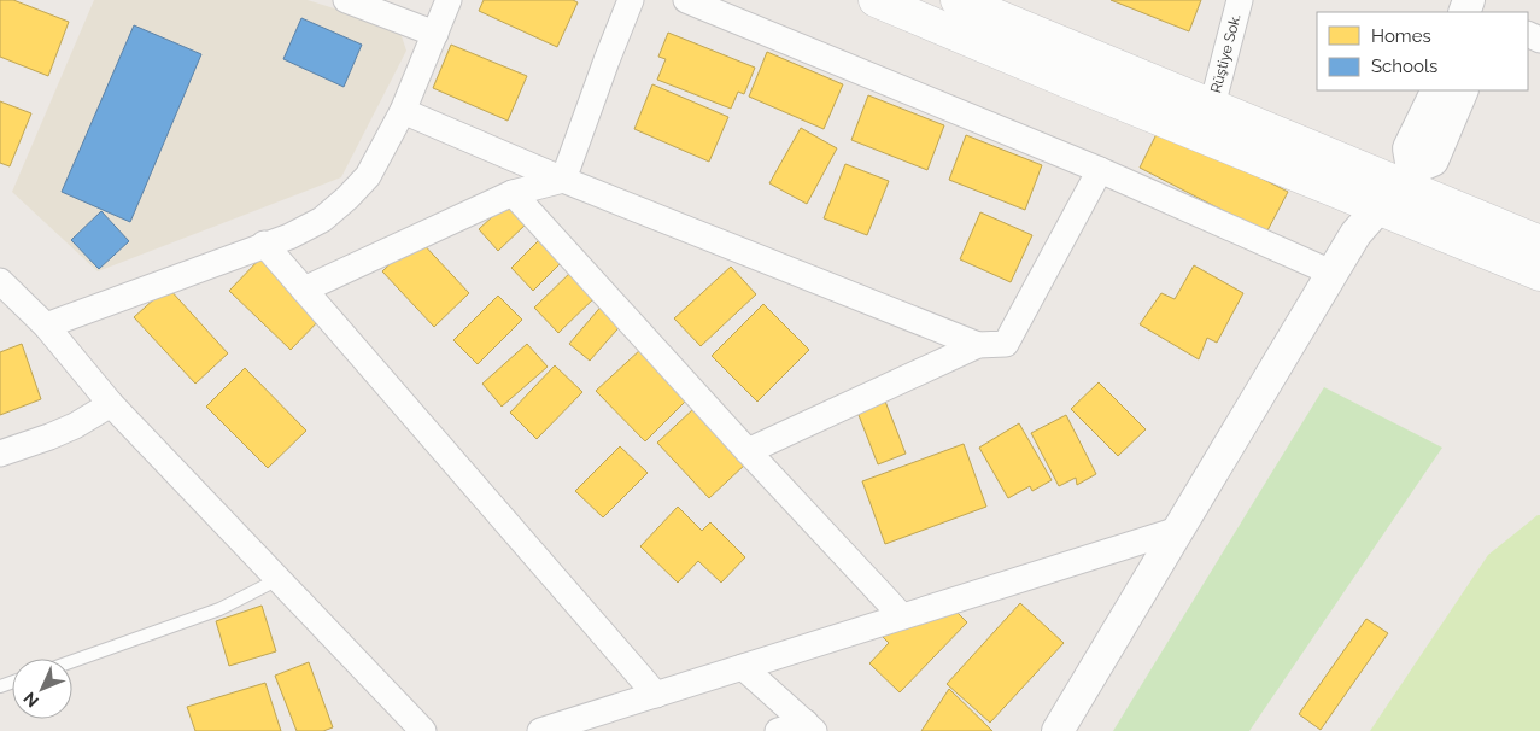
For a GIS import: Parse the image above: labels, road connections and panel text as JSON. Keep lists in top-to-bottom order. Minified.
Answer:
{"streets":{"street":["Rüştiye Sok."]},"legend":["Homes","Schools"],"north":"bottom left"}
